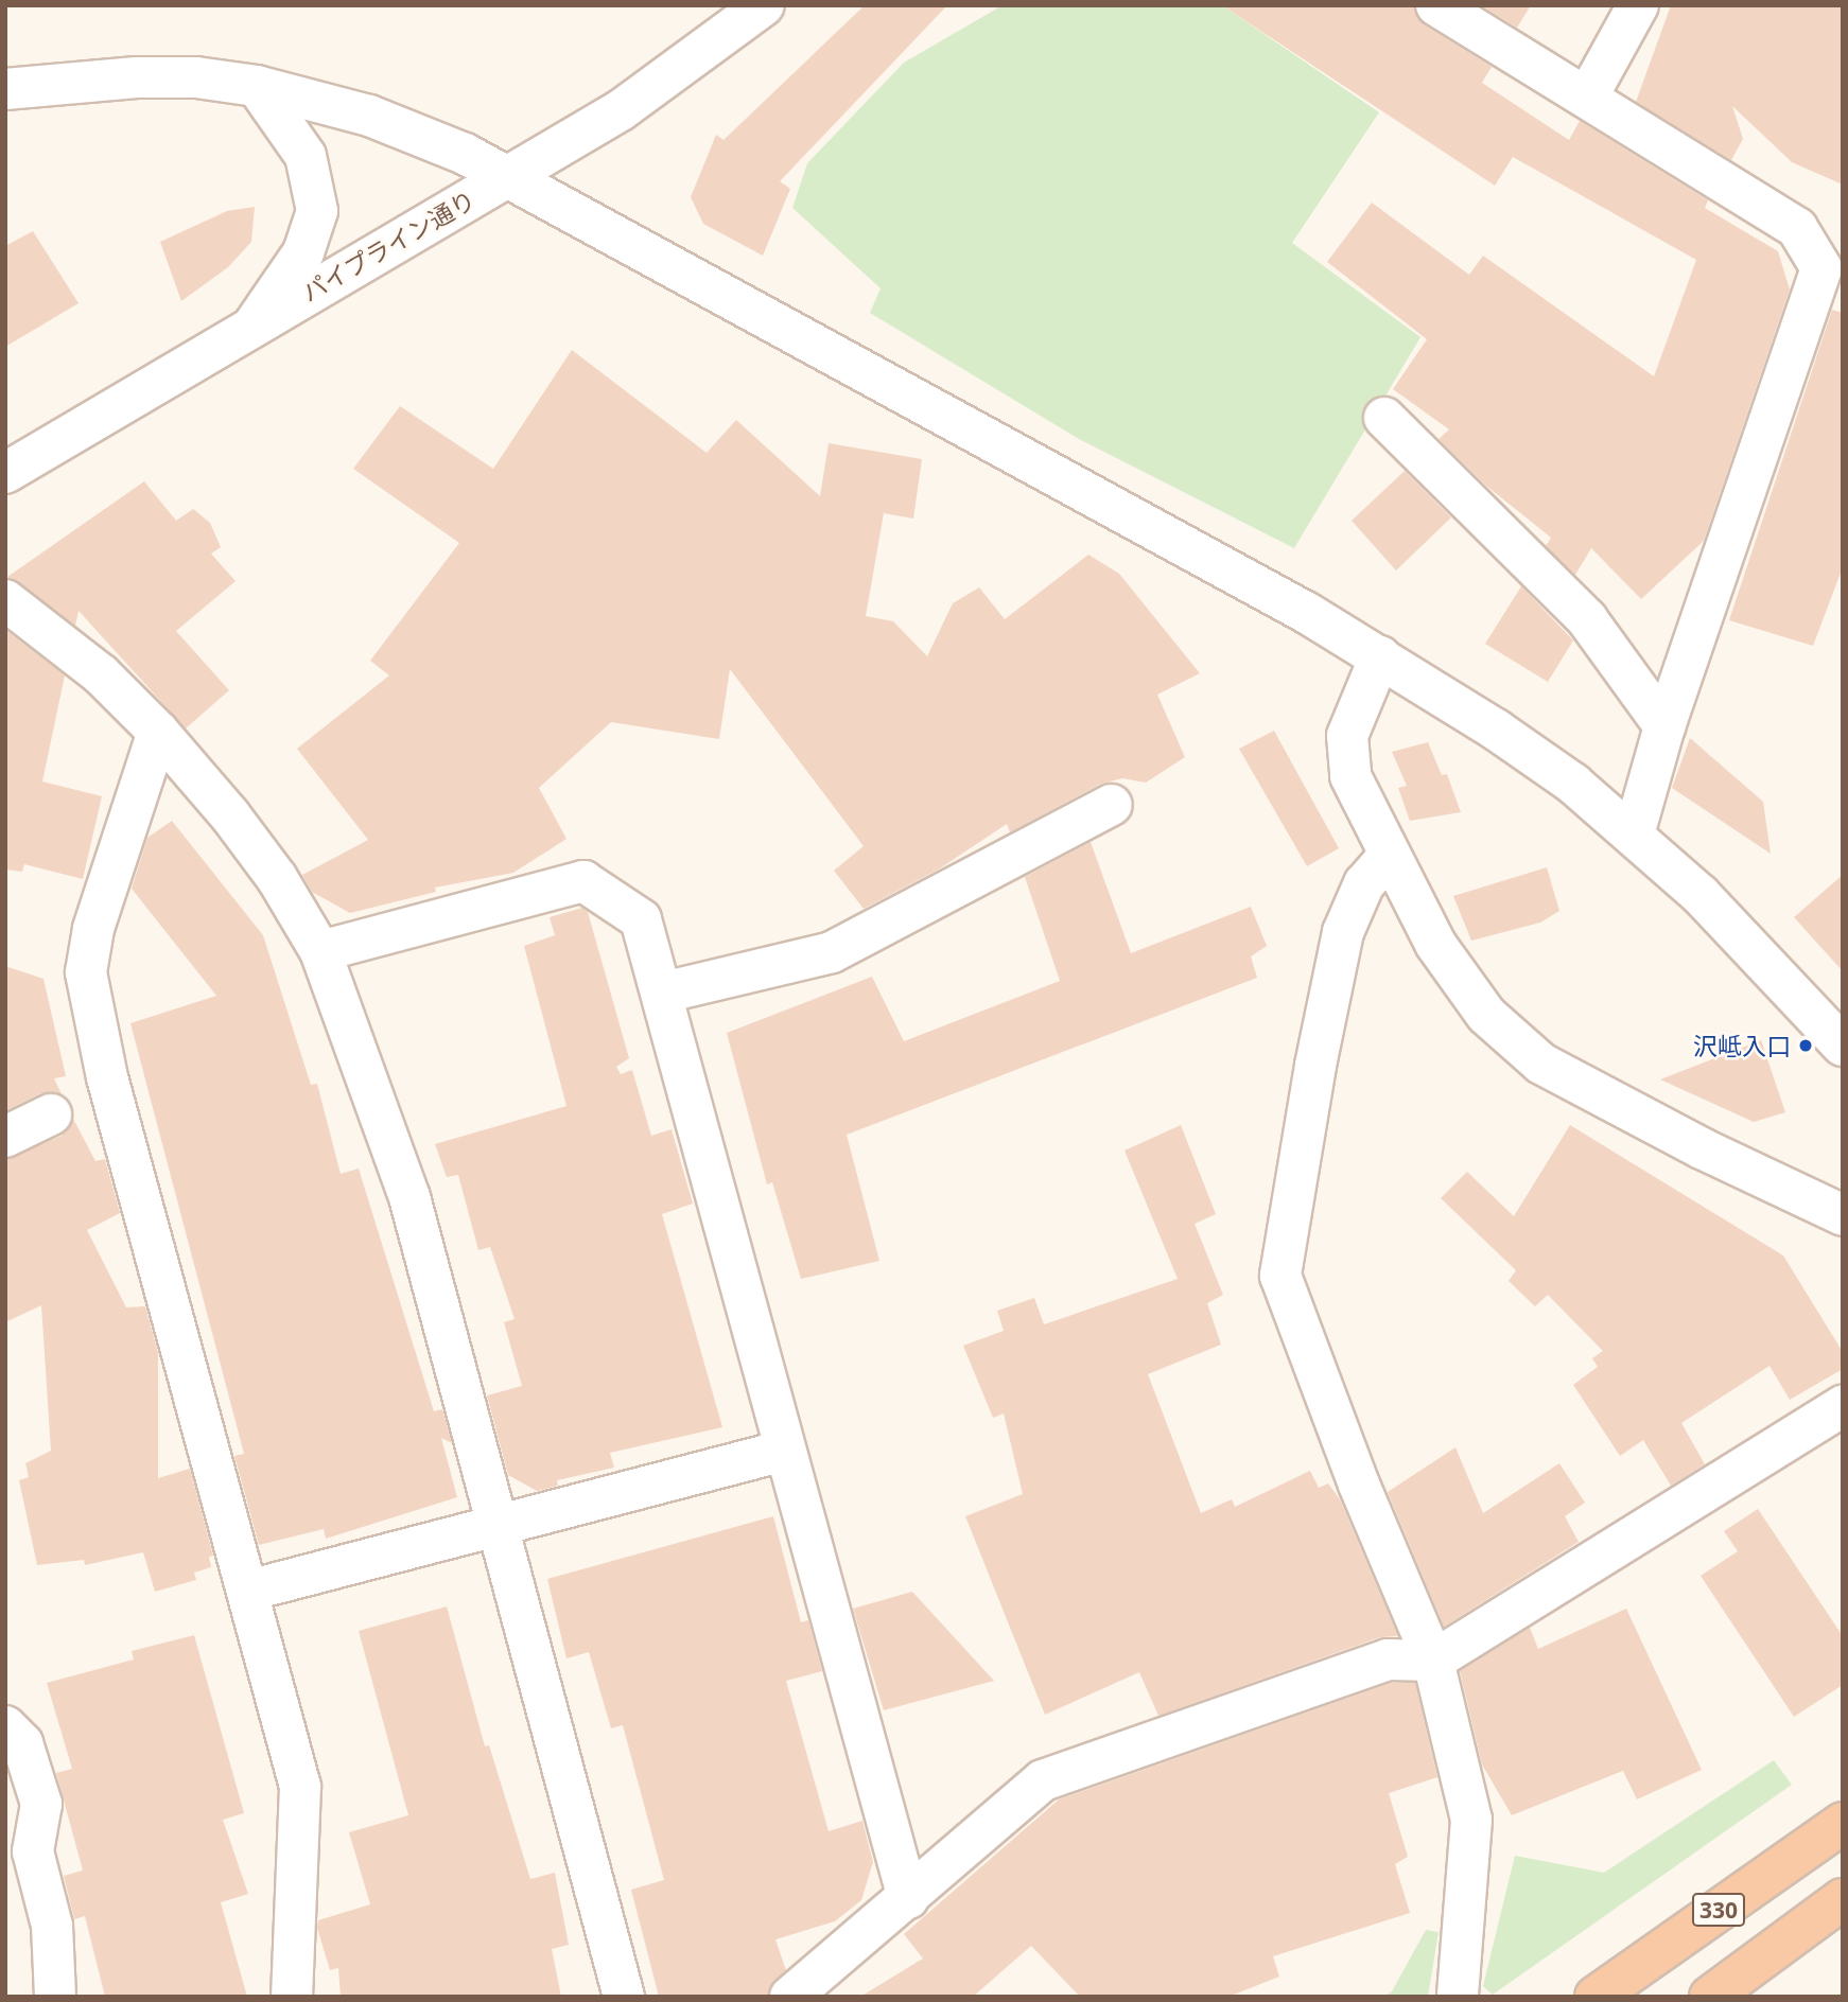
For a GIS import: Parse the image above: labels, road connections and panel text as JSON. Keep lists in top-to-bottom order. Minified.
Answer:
{"streets":{"highway":["330"],"street":["パイプライン通り"]},"places":["沢岻入口"]}
